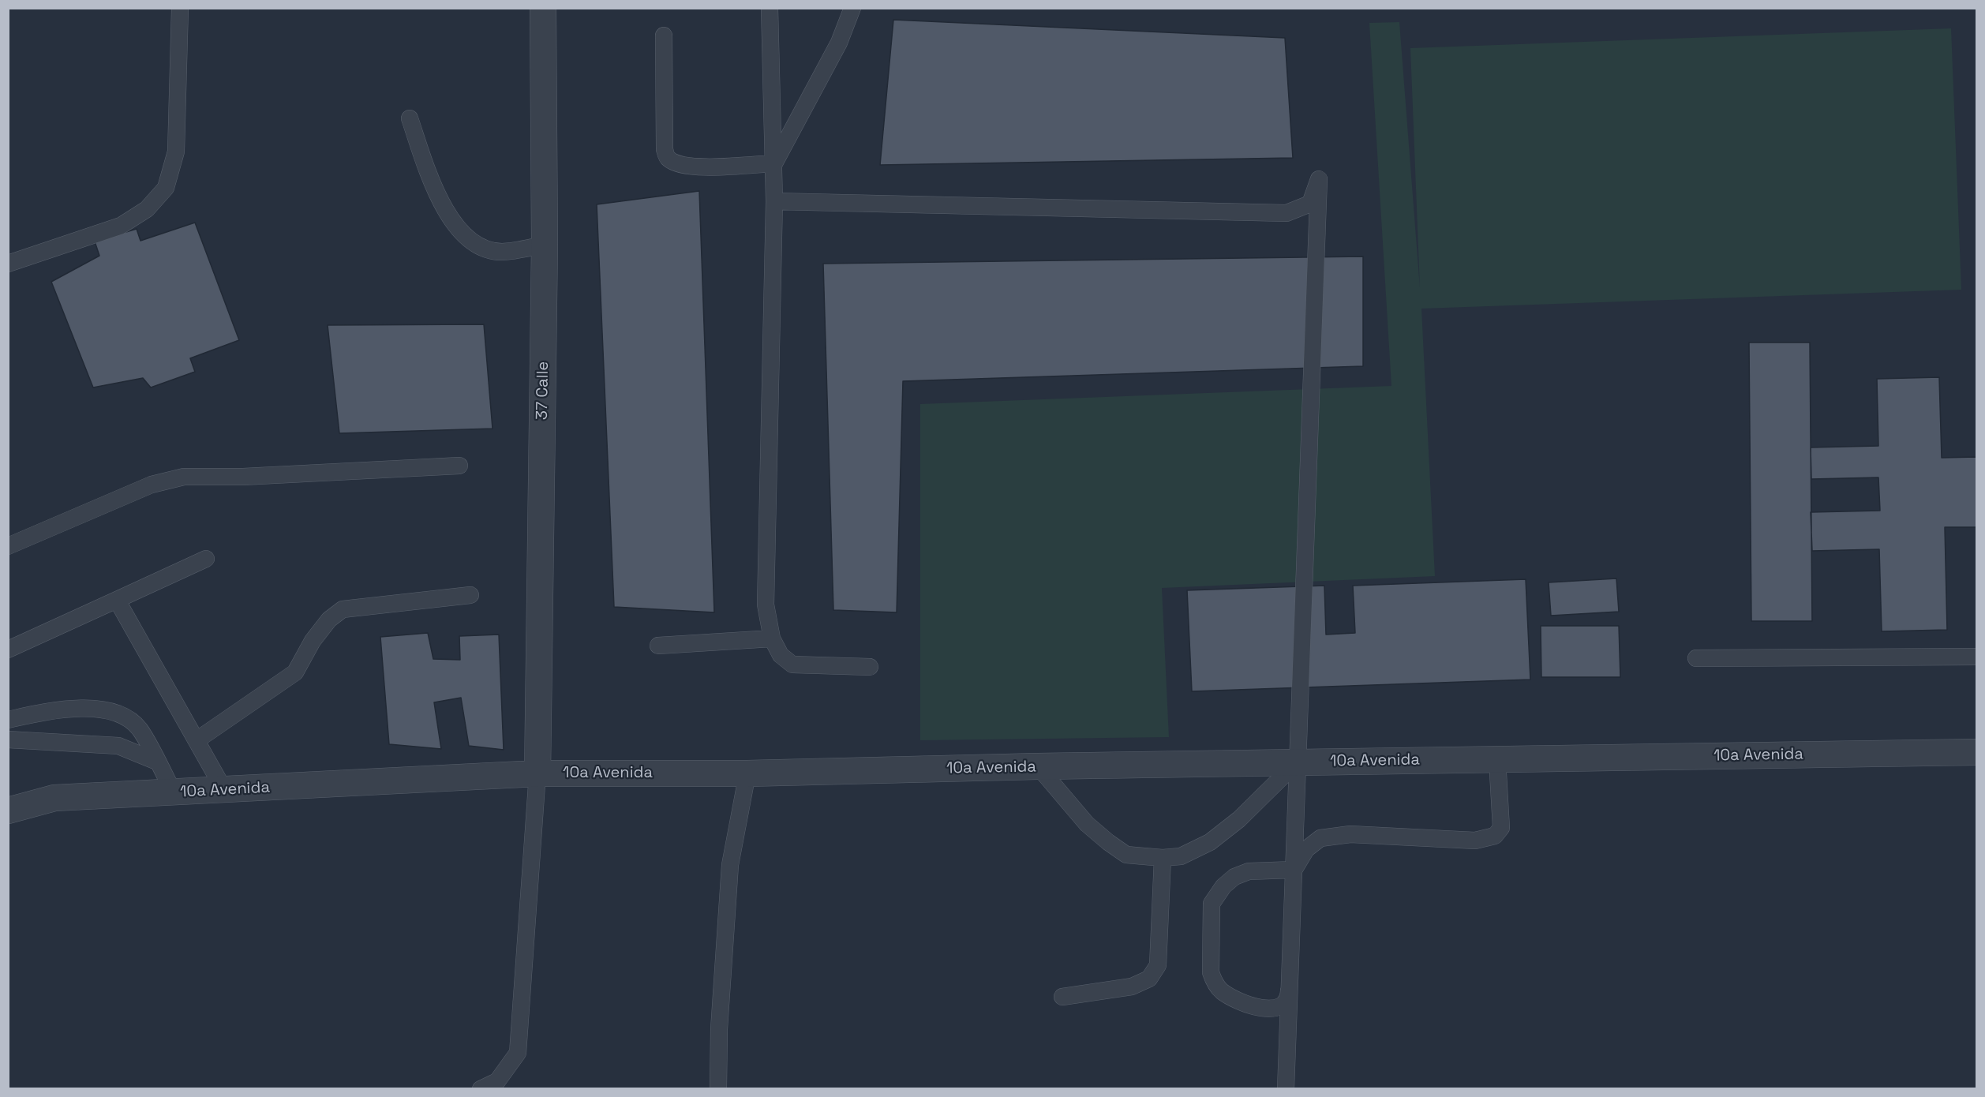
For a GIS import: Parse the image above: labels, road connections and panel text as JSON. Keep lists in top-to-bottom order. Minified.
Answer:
{"streets":{"street":["37 Calle","10a Avenida"]},"crossings":[["37 Calle","10a Avenida"]]}
